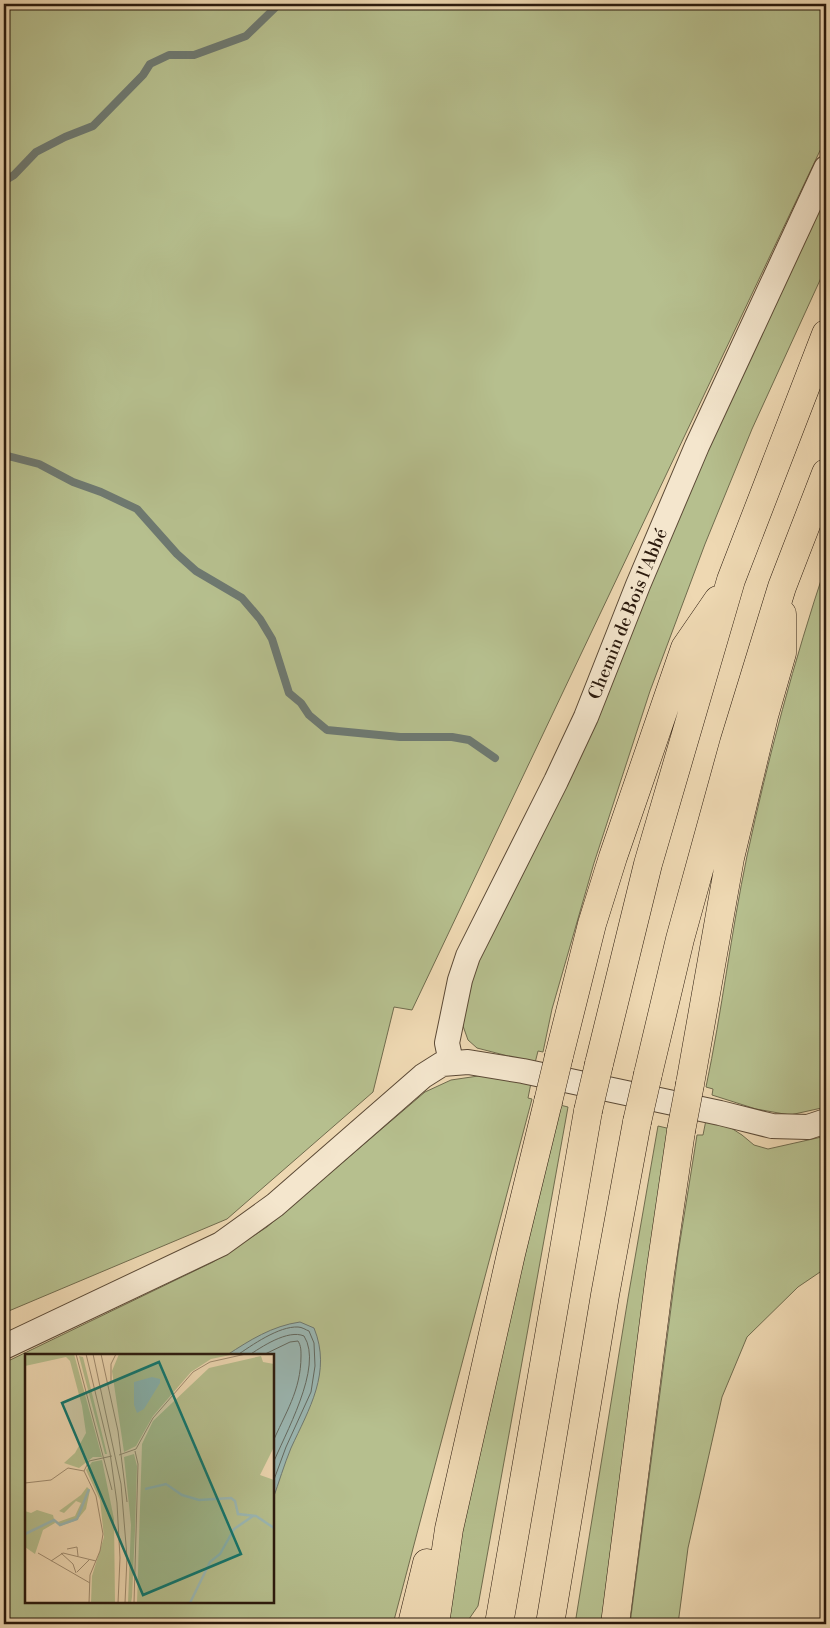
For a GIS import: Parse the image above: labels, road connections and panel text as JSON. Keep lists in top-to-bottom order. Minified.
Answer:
{"streets":{"street":["Chemin de Bois l'Abbé"]}}
